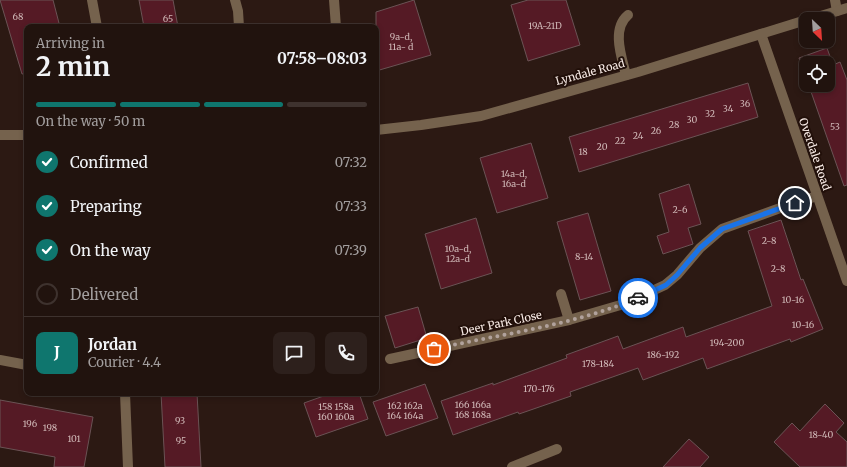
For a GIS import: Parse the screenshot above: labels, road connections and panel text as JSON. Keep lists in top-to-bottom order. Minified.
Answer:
{"streets":{"street":["Lyndale Road","Overdale Road","Deer Park Close"]},"crossings":[["Lyndale Road","Overdale Road"],["Overdale Road","Deer Park Close"]],"house_numbers":["68","65","19A-21D","9a-d, 11a- d","36","34","32","30","28","53","26","24","22","20","18","14a-d, 16a-d","2-6","2-8","10a-d, 12a-d","8-14","2-8","10-16","10-16","194-200","186-192","178-184","170-176","166 166a 168 168a","162 162a 164 164a","158 158a 160 160a","93","196","198","18-40","101","95"],"north":"bottom right","page":{"heading":["2 min","Arriving in","07:58–08:03"],"panel":["Jordan","Courier · 4.4"],"bar":"On the way · 50 m","list":[["Confirmed","07:32"],["Preparing","07:33"],["On the way","07:39"],"Delivered"],"round":"J"}}
